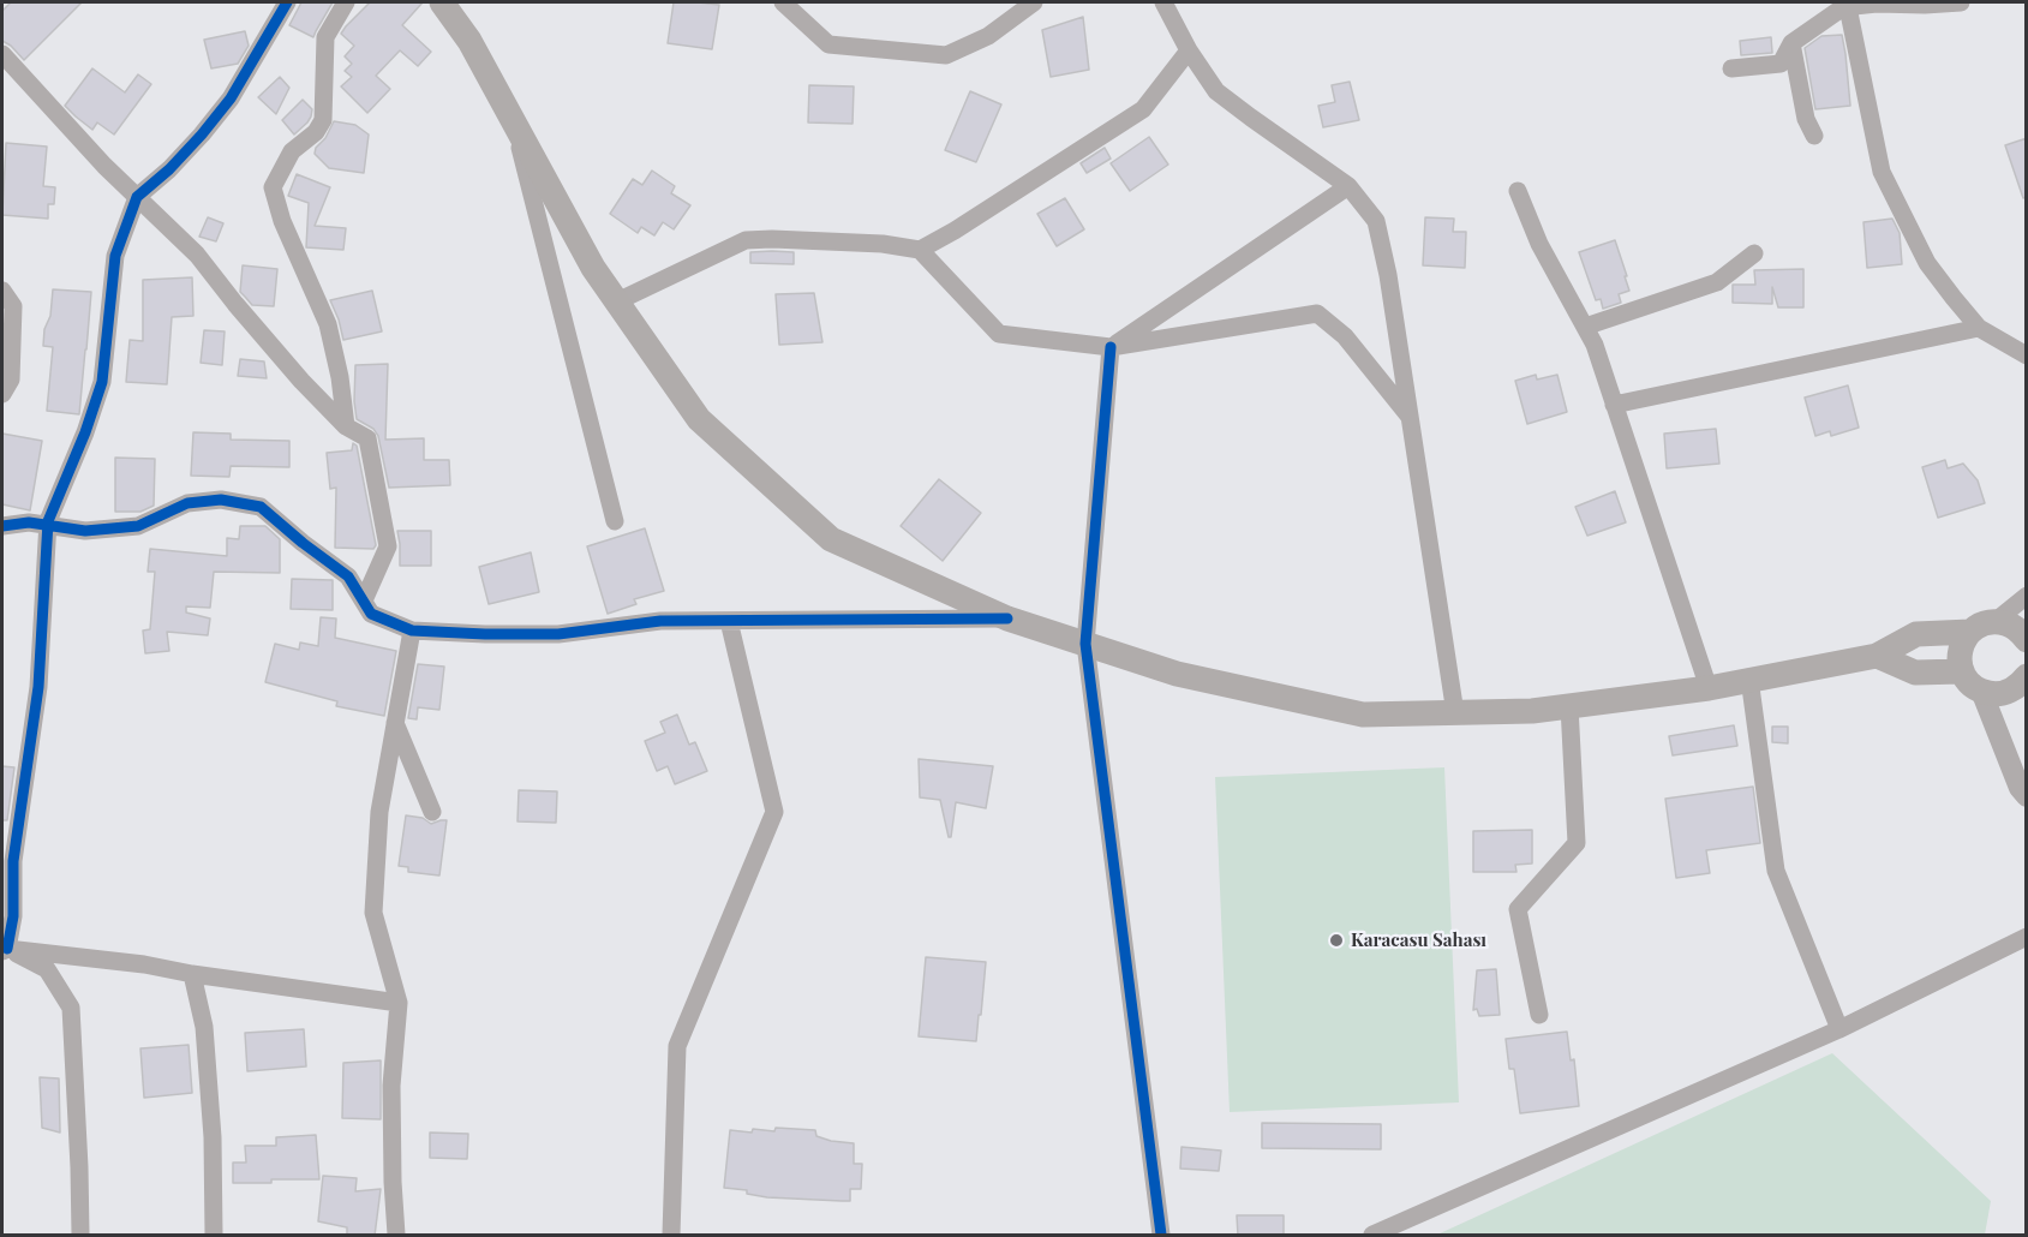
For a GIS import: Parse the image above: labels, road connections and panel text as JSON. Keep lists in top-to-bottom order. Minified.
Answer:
{"places":["Karacasu Sahası"]}
